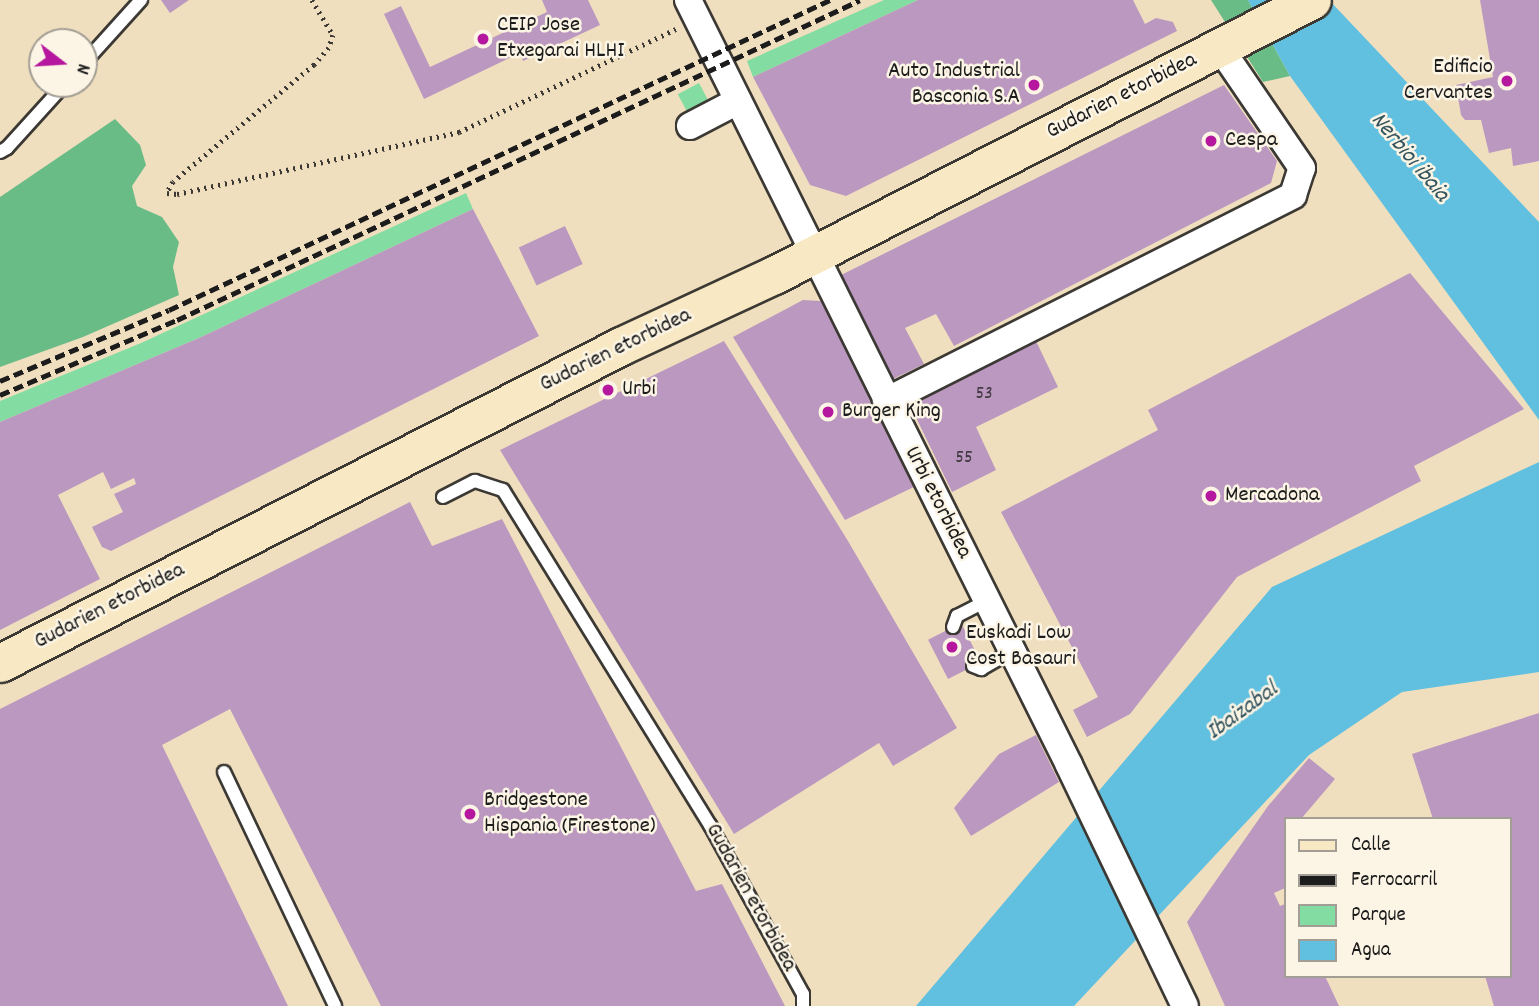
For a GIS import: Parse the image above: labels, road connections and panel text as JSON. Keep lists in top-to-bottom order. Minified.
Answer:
{"streets":{"street":["Gudarien etorbidea","Urbi etorbidea"]},"crossings":[["Gudarien etorbidea","Urbi etorbidea"]],"water":["Nerbioi ibaia","Ibaizabal"],"places":["CEIP Jose Etxegarai HLHI","Edificio Cervantes","Auto Industrial Basconia S.A","Cespa","Urbi","Burger King","Mercadona","Euskadi Low Cost Basauri","Bridgestone Hispania (Firestone)"],"house_numbers":["53","55"],"legend":["Calle","Ferrocarril","Parque","Agua"],"north":"right"}
